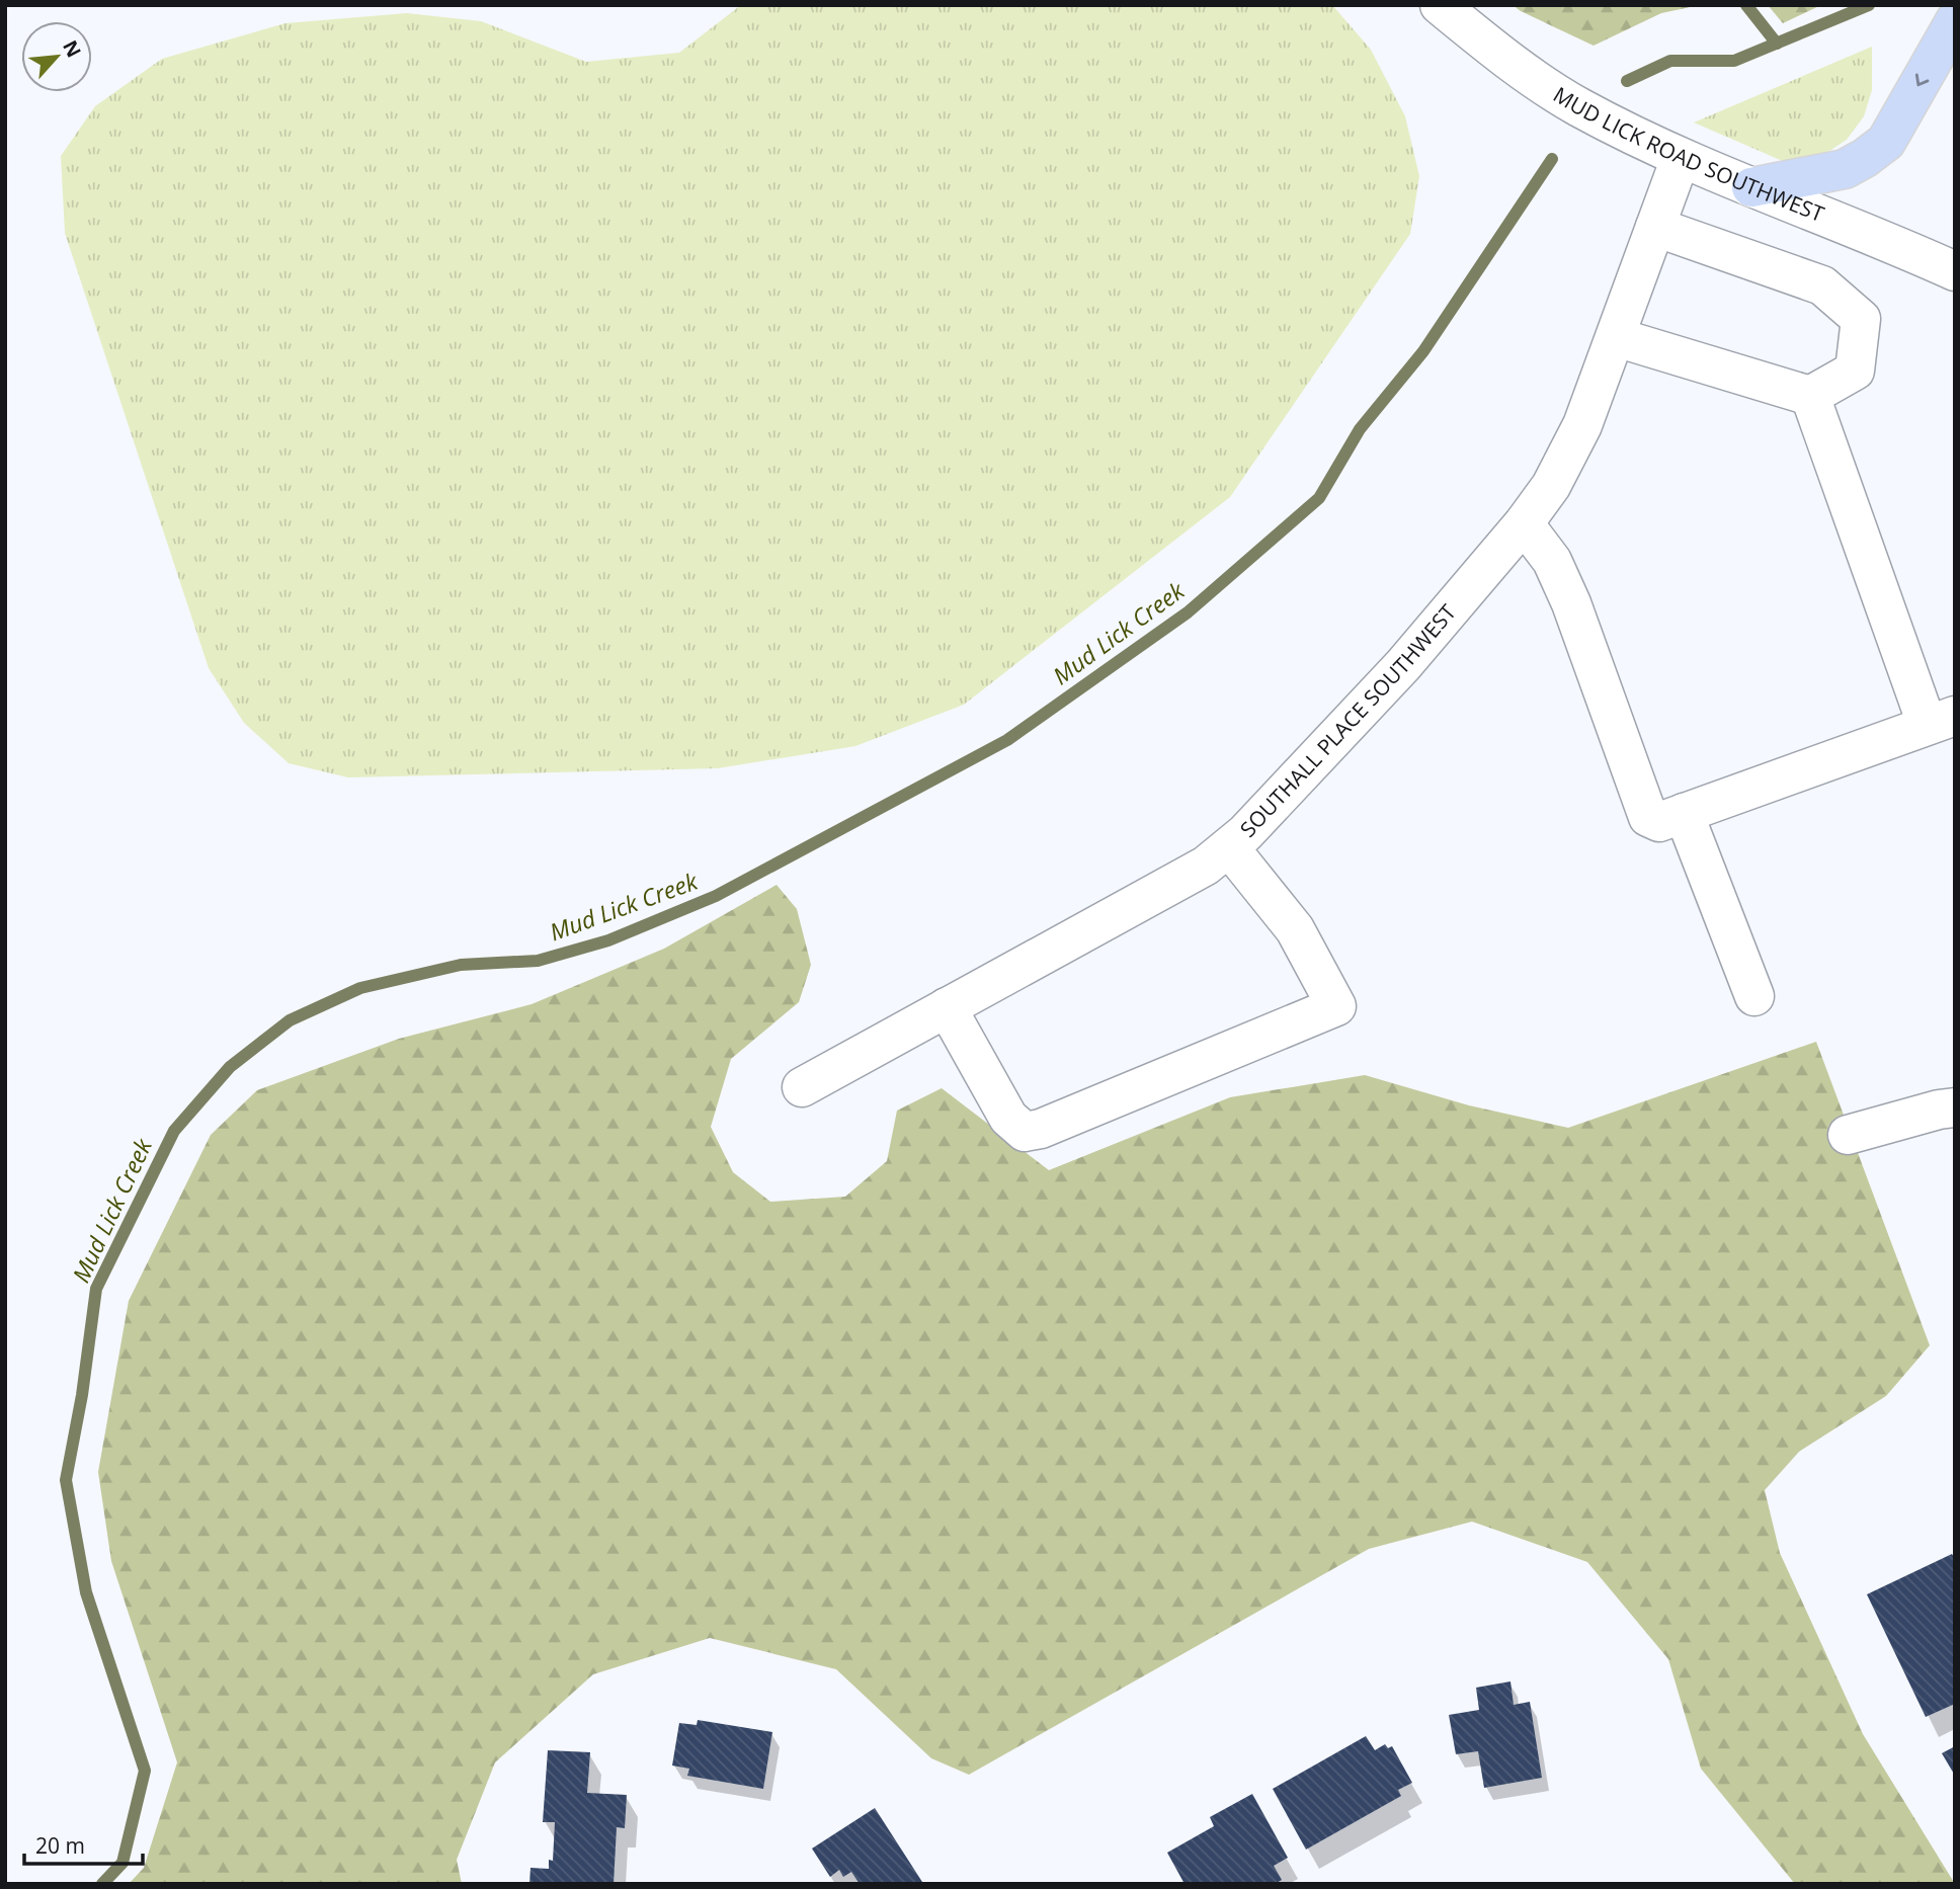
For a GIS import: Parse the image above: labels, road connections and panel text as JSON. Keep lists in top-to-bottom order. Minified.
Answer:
{"streets":{"street":["MUD LICK ROAD SOUTHWEST","SOUTHALL PLACE SOUTHWEST"]},"crossings":[["MUD LICK ROAD SOUTHWEST","SOUTHALL PLACE SOUTHWEST"]],"water":["Mud Lick Creek"],"scale_bar":"20 m","north":"top right"}
